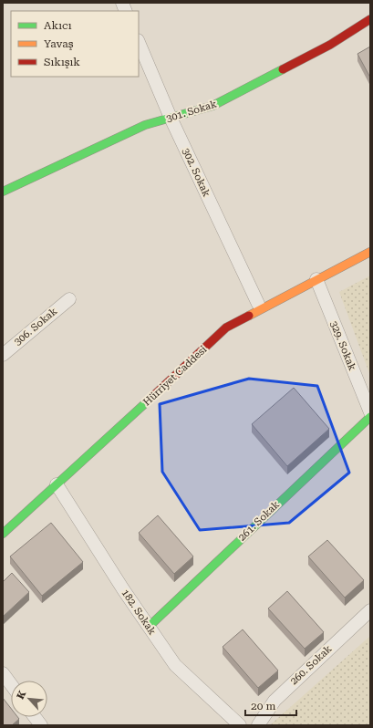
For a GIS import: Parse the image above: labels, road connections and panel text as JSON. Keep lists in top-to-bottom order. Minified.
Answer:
{"streets":{"street":["301. Sokak","302. Sokak","306. Sokak","329. Sokak","Hürriyet Caddesi","261. Sokak","182. Sokak","260. Sokak"]},"crossings":[["301. Sokak","302. Sokak"],["329. Sokak","Hürriyet Caddesi"],["Hürriyet Caddesi","182. Sokak"],["261. Sokak","182. Sokak"]],"legend":["Akıcı","Yavaş","Sıkışık"],"scale_bar":"20 m","north":"top left"}
